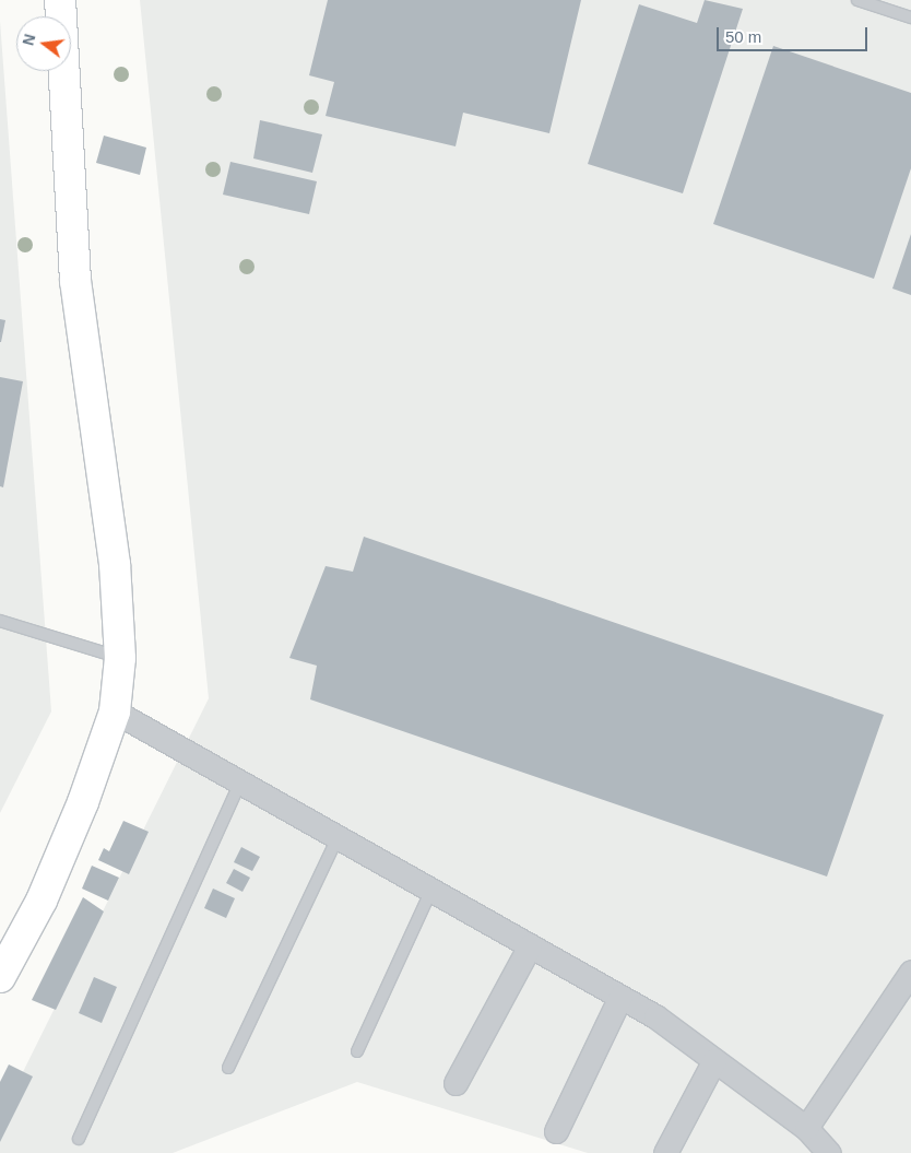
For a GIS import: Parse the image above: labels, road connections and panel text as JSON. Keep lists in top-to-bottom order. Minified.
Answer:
{"scale_bar":"50 m","north":"left"}
